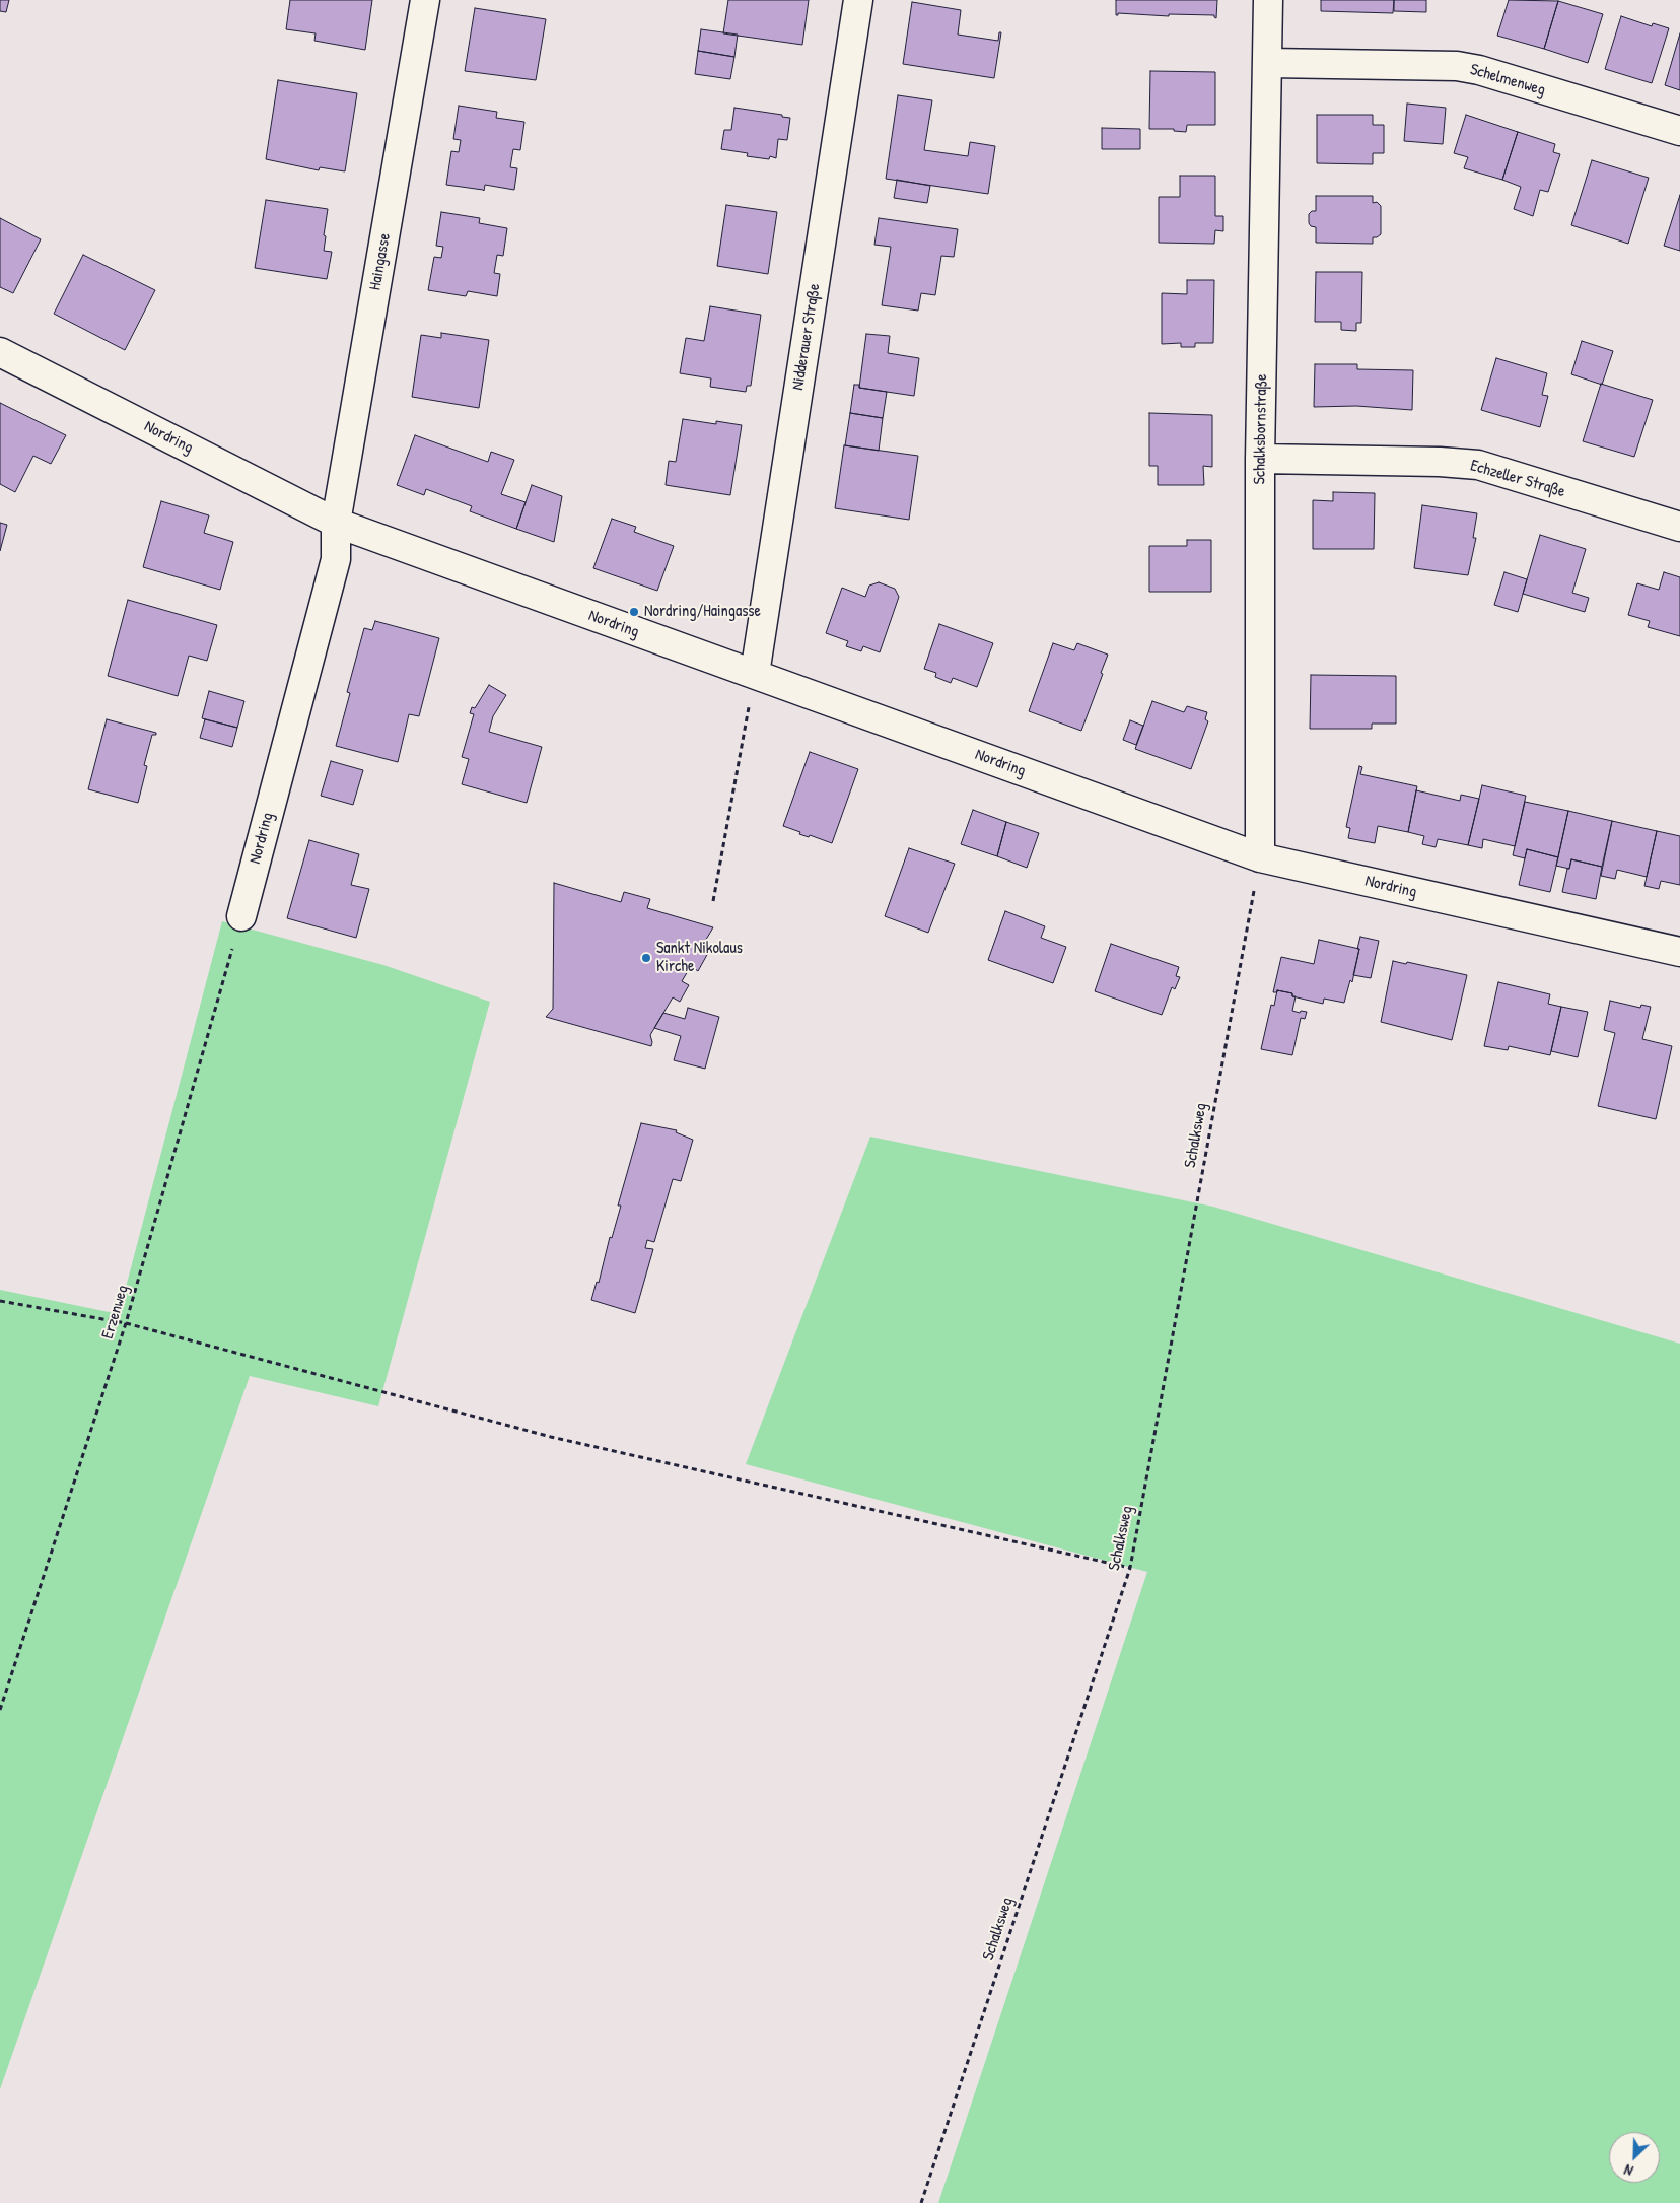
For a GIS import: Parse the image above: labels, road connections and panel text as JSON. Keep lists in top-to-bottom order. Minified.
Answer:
{"streets":{"street":["Schelmenweg","Haingasse","Nidderauer Straße","Schalksbornstraße","Nordring","Echzeller Straße"],"path":["Schalksweg","Erzenweg"]},"crossings":[["Schelmenweg","Schalksbornstraße"],["Haingasse","Nordring"],["Nidderauer Straße","Nordring"],["Schalksbornstraße","Nordring"],["Schalksbornstraße","Echzeller Straße"],["Schalksbornstraße","Schalksweg"],["Nordring","Schalksweg"],["Nordring","Erzenweg"]],"places":["Nordring/Haingasse","Sankt Nikolaus Kirche"],"north":"bottom left"}
